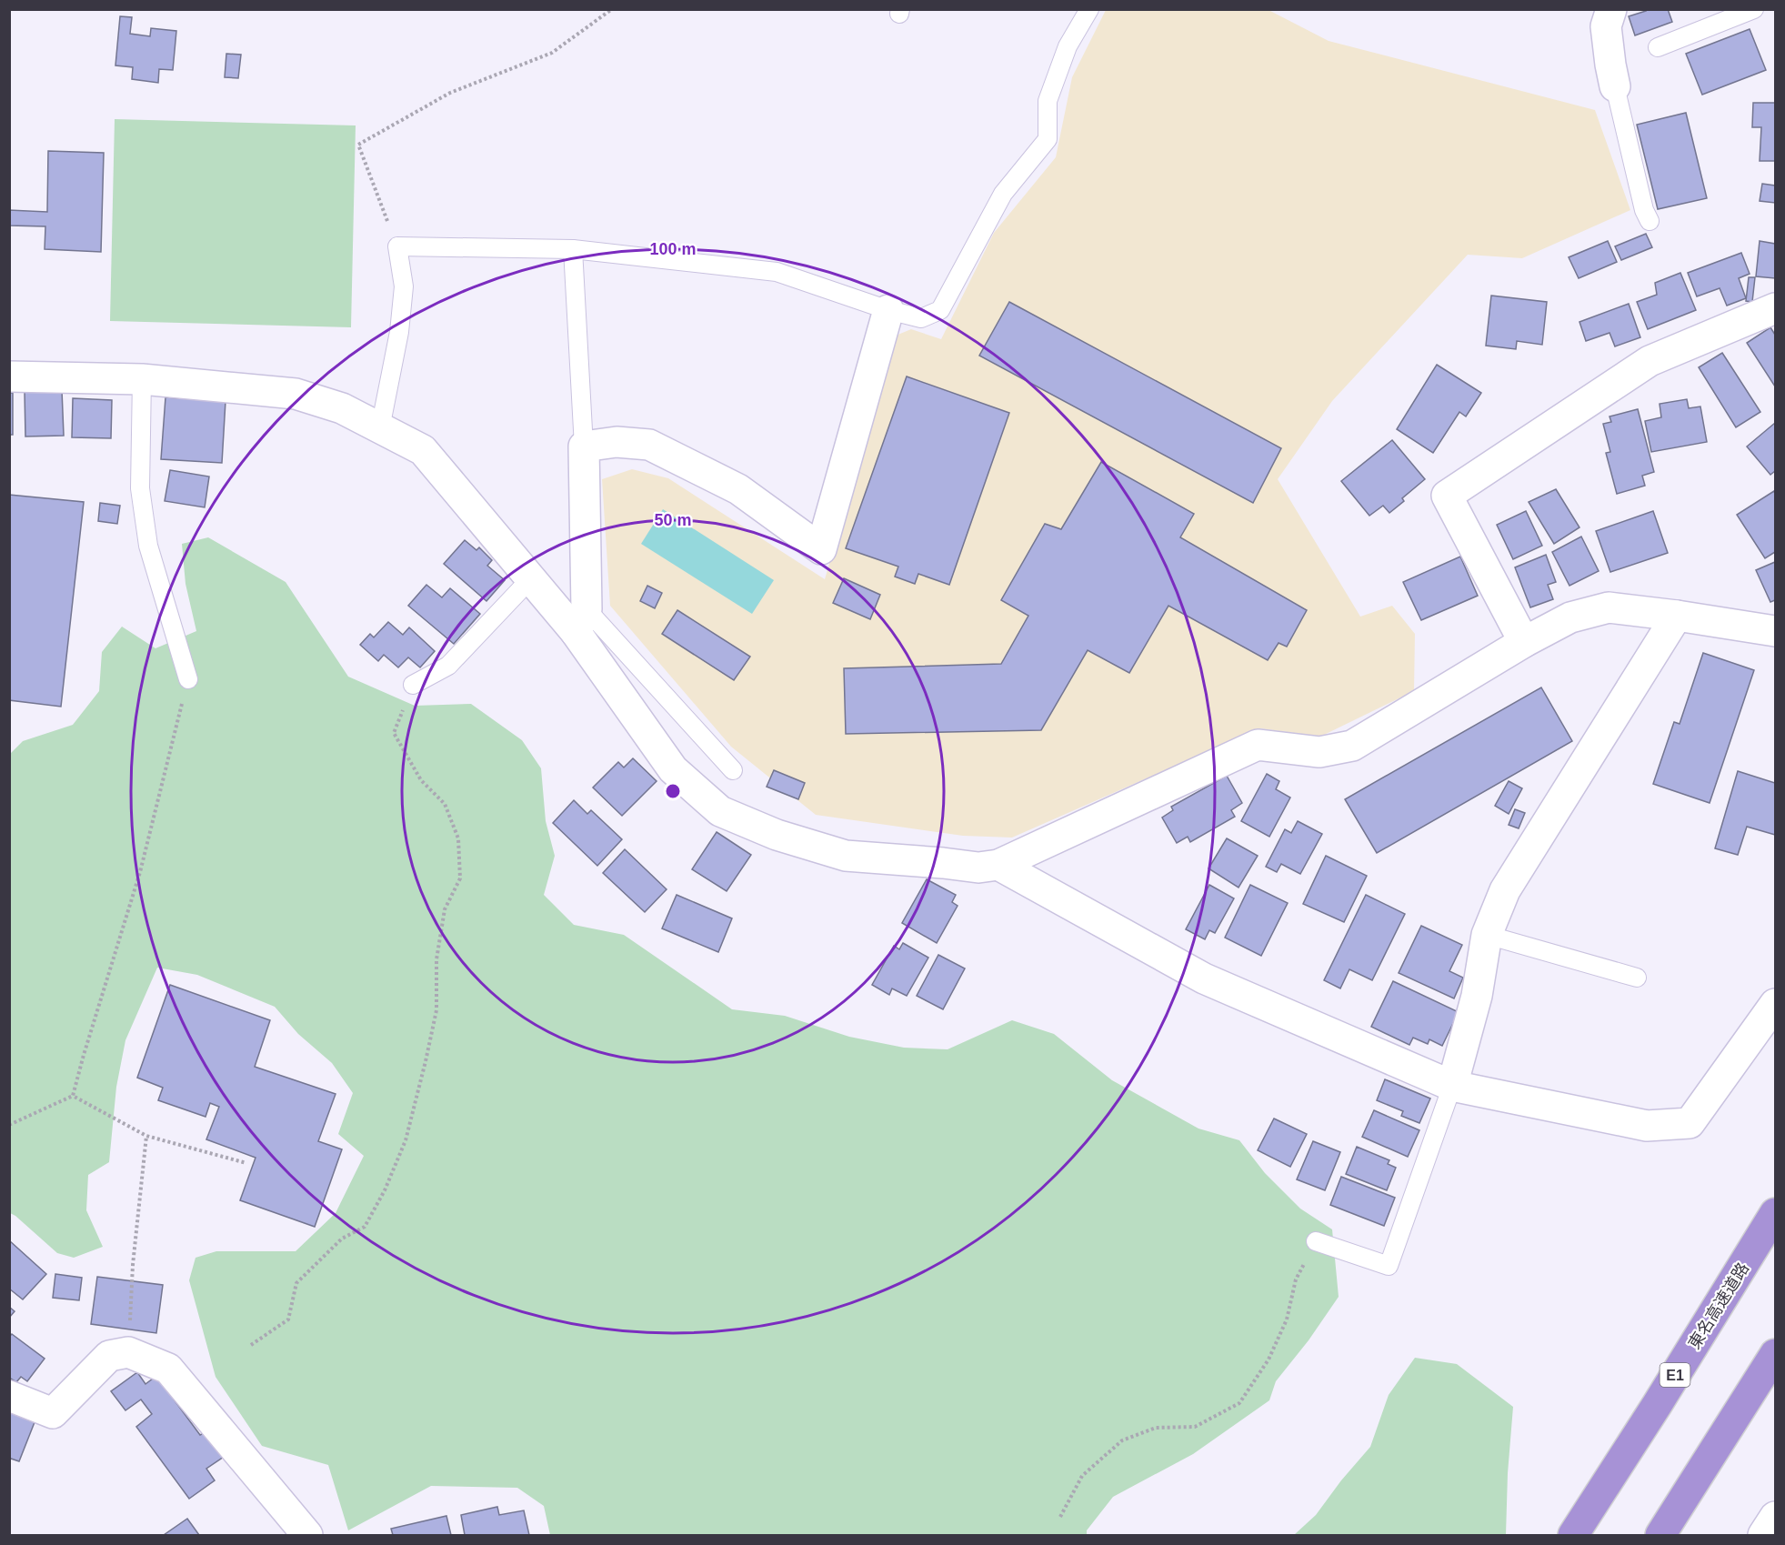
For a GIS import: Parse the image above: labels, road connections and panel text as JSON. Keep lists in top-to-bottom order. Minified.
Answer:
{"streets":{"highway":["東名高速道路","E1"]},"rings":["100 m","50 m"]}
